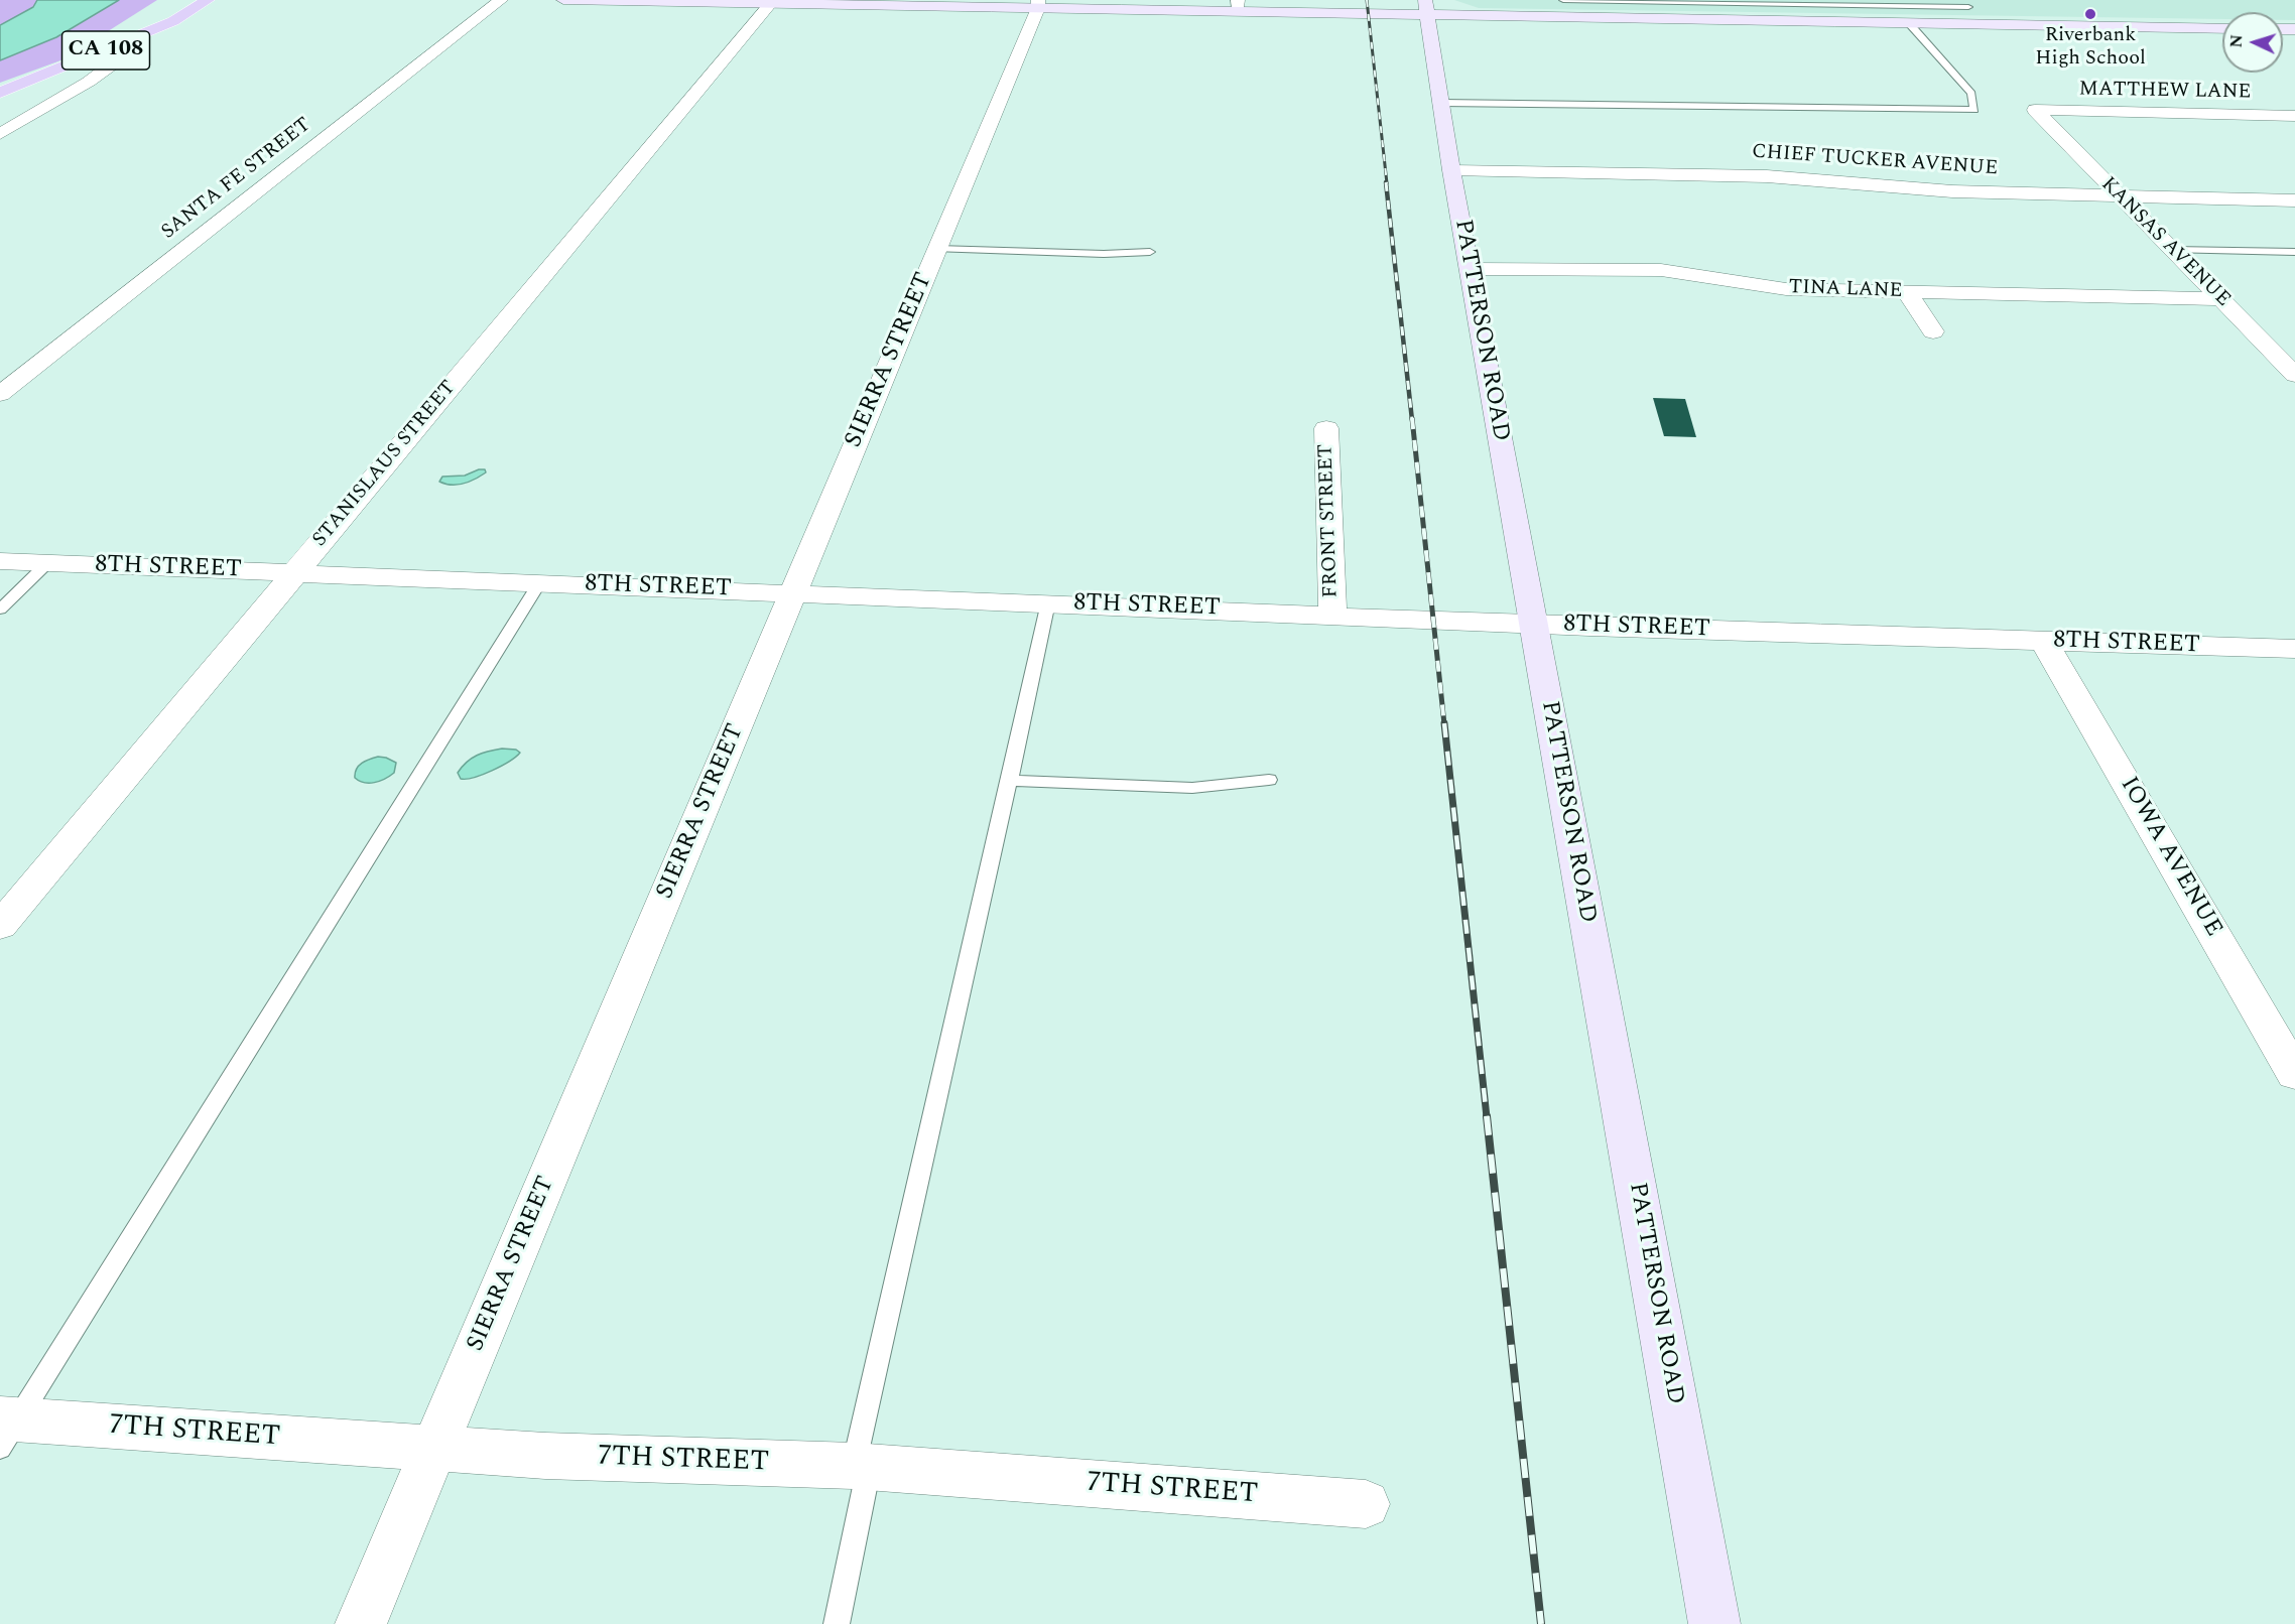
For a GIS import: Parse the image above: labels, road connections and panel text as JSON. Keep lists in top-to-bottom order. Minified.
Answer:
{"streets":{"main road":["CA 108","PATTERSON ROAD"],"street":["MATTHEW LANE","CHIEF TUCKER AVENUE","SANTA FE STREET","KANSAS AVENUE","TINA LANE","SIERRA STREET","STANISLAUS STREET","FRONT STREET","8TH STREET","IOWA AVENUE","7TH STREET"]},"crossings":[["MATTHEW LANE","KANSAS AVENUE"],["CHIEF TUCKER AVENUE","KANSAS AVENUE"],["CHIEF TUCKER AVENUE","PATTERSON ROAD"],["KANSAS AVENUE","TINA LANE"],["TINA LANE","PATTERSON ROAD"],["PATTERSON ROAD","8TH STREET"],["SIERRA STREET","8TH STREET"],["SIERRA STREET","7TH STREET"],["STANISLAUS STREET","8TH STREET"],["FRONT STREET","8TH STREET"],["8TH STREET","IOWA AVENUE"]],"places":["Riverbank High School"],"north":"left"}
